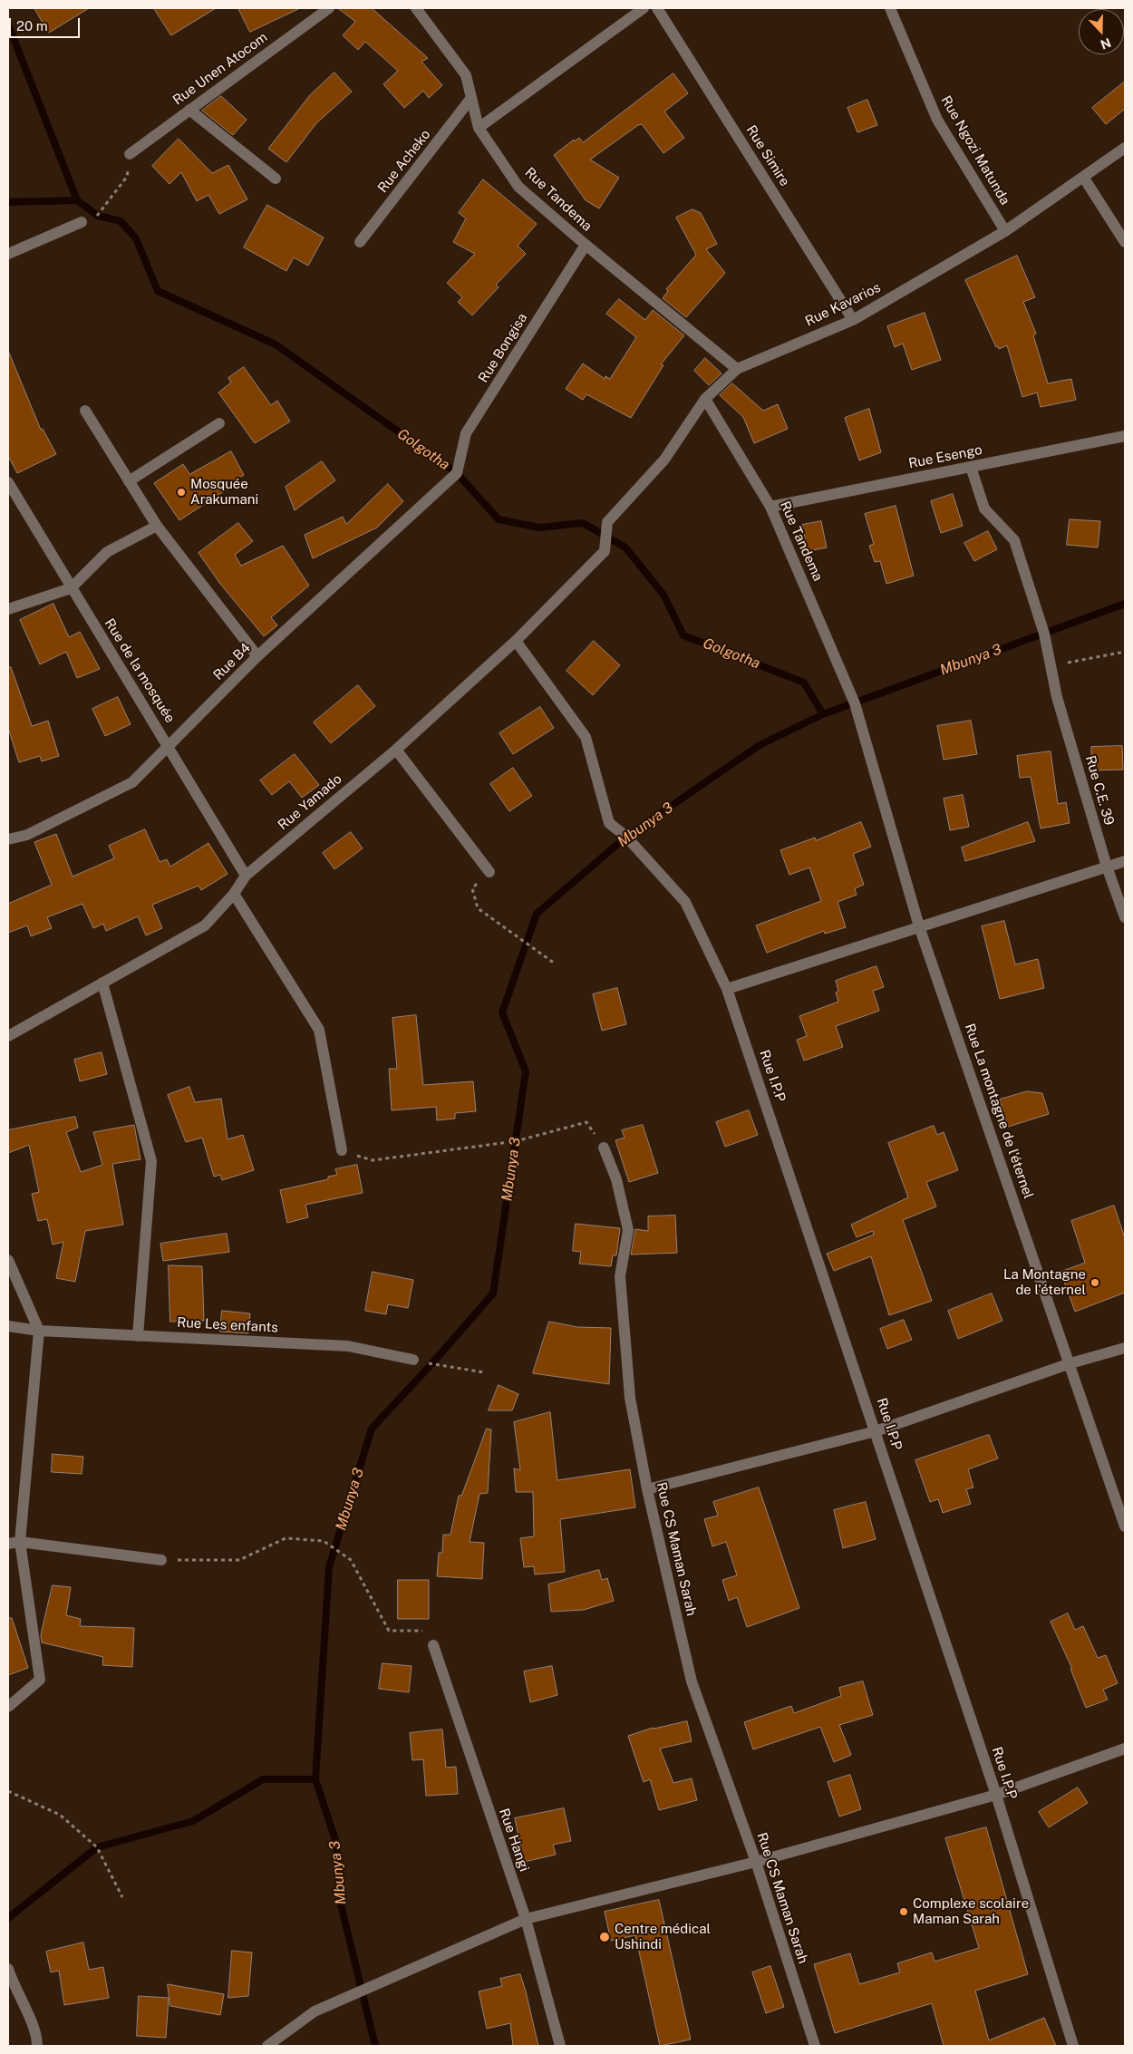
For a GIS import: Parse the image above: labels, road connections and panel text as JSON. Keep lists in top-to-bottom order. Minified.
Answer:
{"streets":{"street":["Rue Unen Atocom","Rue Ngozi Matunda","Rue Simire","Rue Acheko","Rue Tandema","Rue Kavarios","Rue Bongisa","Rue Esengo","Rue B4","Rue de la mosquée","Rue C.E. 39","Rue Yamado","Rue I.P.P","Rue La montagne de l'éternel","Rue Les enfants","Rue CS Maman Sarah","Rue Hangi"]},"crossings":[["Rue Ngozi Matunda","Rue Kavarios"],["Rue Simire","Rue Kavarios"],["Rue Acheko","Rue Tandema"],["Rue Tandema","Rue Kavarios"],["Rue Tandema","Rue Bongisa"],["Rue Tandema","Rue Esengo"],["Rue Tandema","Rue La montagne de l'éternel"],["Rue Kavarios","Rue Yamado"],["Rue Bongisa","Rue B4"],["Rue Esengo","Rue C.E. 39"],["Rue B4","Rue de la mosquée"],["Rue de la mosquée","Rue Yamado"],["Rue Yamado","Rue I.P.P"]],"water":["Golgotha","Mbunya 3"],"places":["Mosquée Arakumani","La Montagne de l'éternel","Complexe scolaire Maman Sarah","Centre médical Ushindi"],"scale_bar":"20 m","north":"bottom"}
